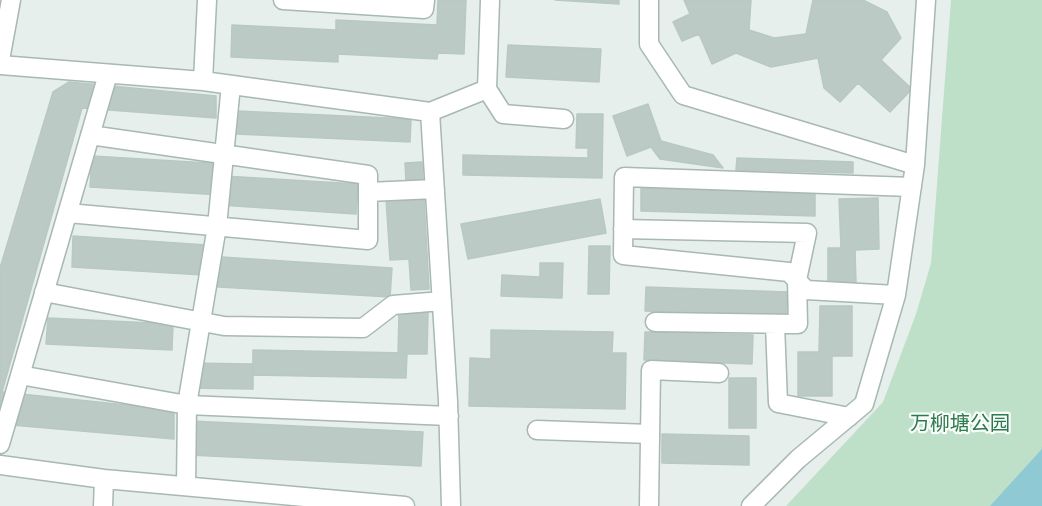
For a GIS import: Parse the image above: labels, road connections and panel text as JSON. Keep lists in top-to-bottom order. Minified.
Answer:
{"parks":["万柳塘公园"]}
